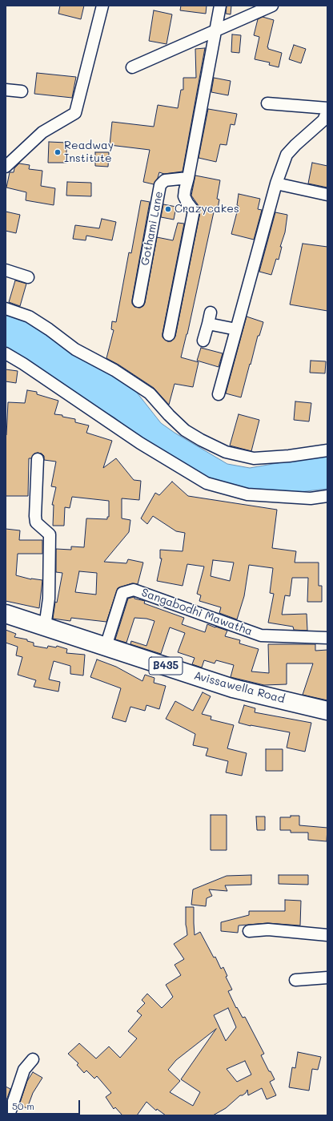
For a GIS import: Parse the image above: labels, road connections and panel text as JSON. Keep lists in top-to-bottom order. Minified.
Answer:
{"streets":{"main road":["B435","Avissawella Road"],"street":["Gothami Lane","Sangabodhi Mawatha"]},"crossings":[["Sangabodhi Mawatha","Avissawella Road"]],"places":["Readway Institute","Crazycakes"],"scale_bar":"50 m"}
